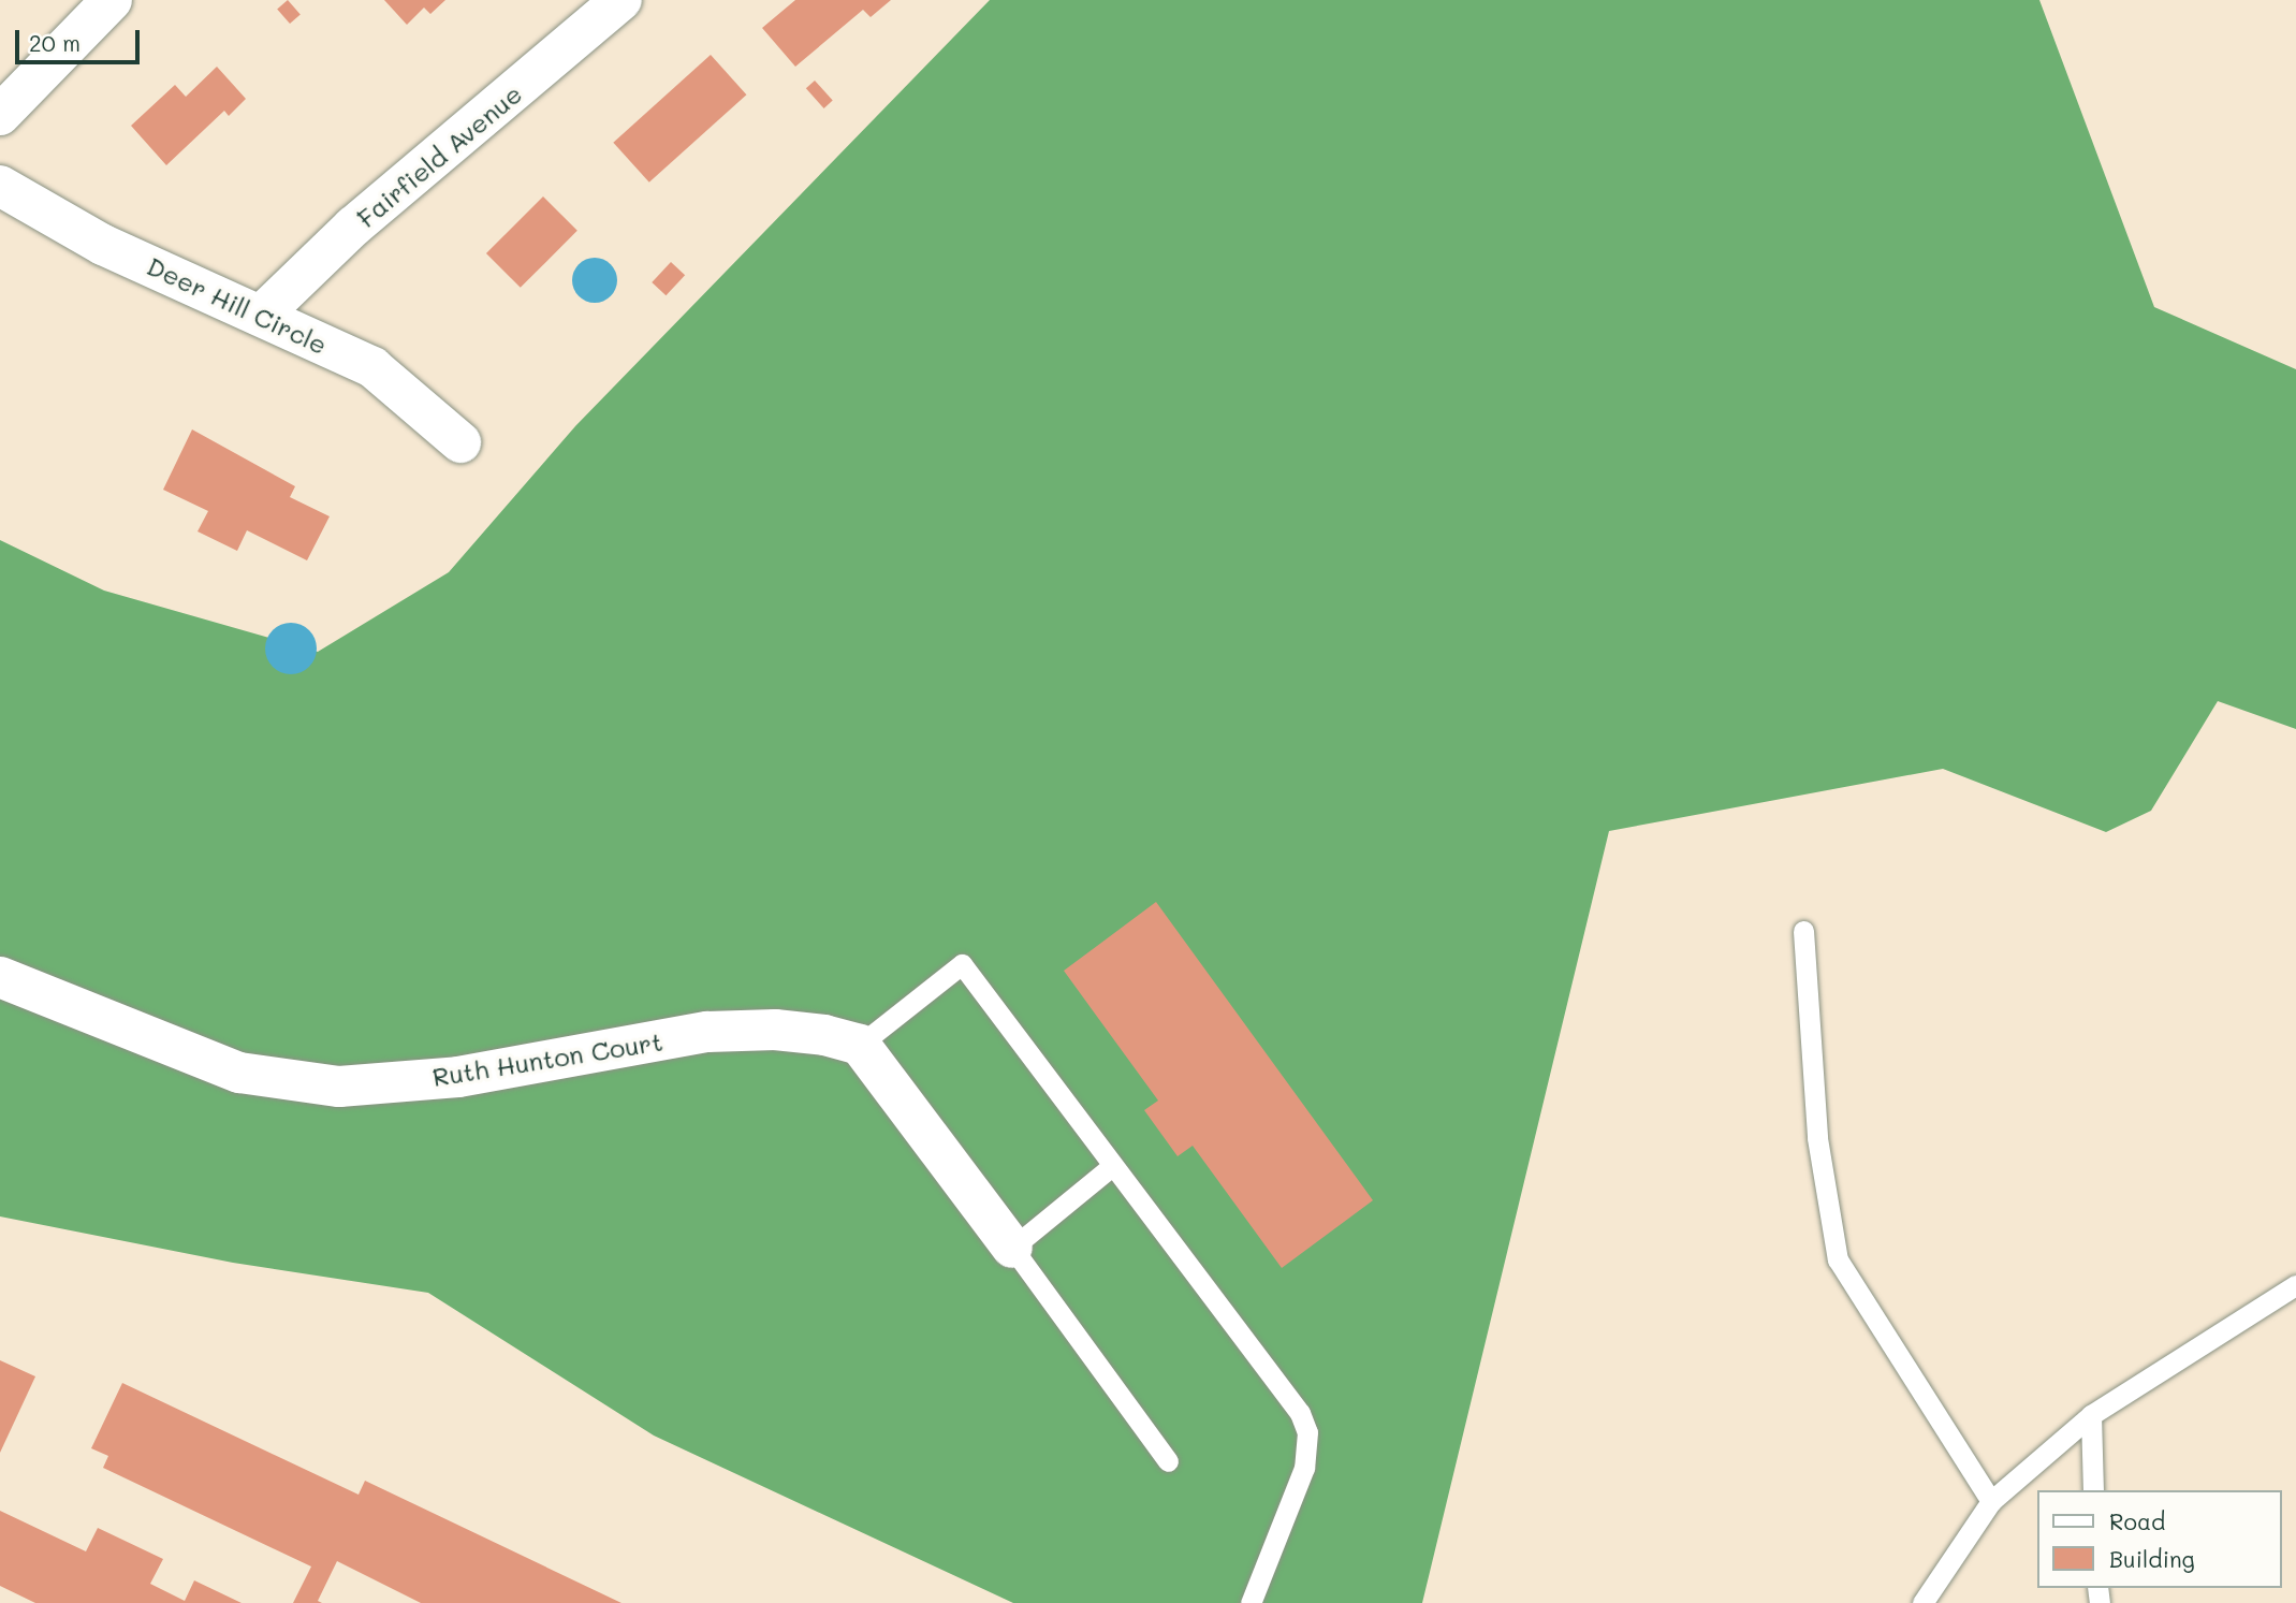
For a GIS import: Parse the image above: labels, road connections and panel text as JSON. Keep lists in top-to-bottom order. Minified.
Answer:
{"streets":{"street":["Fairfield Avenue","Deer Hill Circle","Ruth Hunton Court"]},"crossings":[["Fairfield Avenue","Deer Hill Circle"]],"legend":["Road","Building"],"scale_bar":"20 m"}
